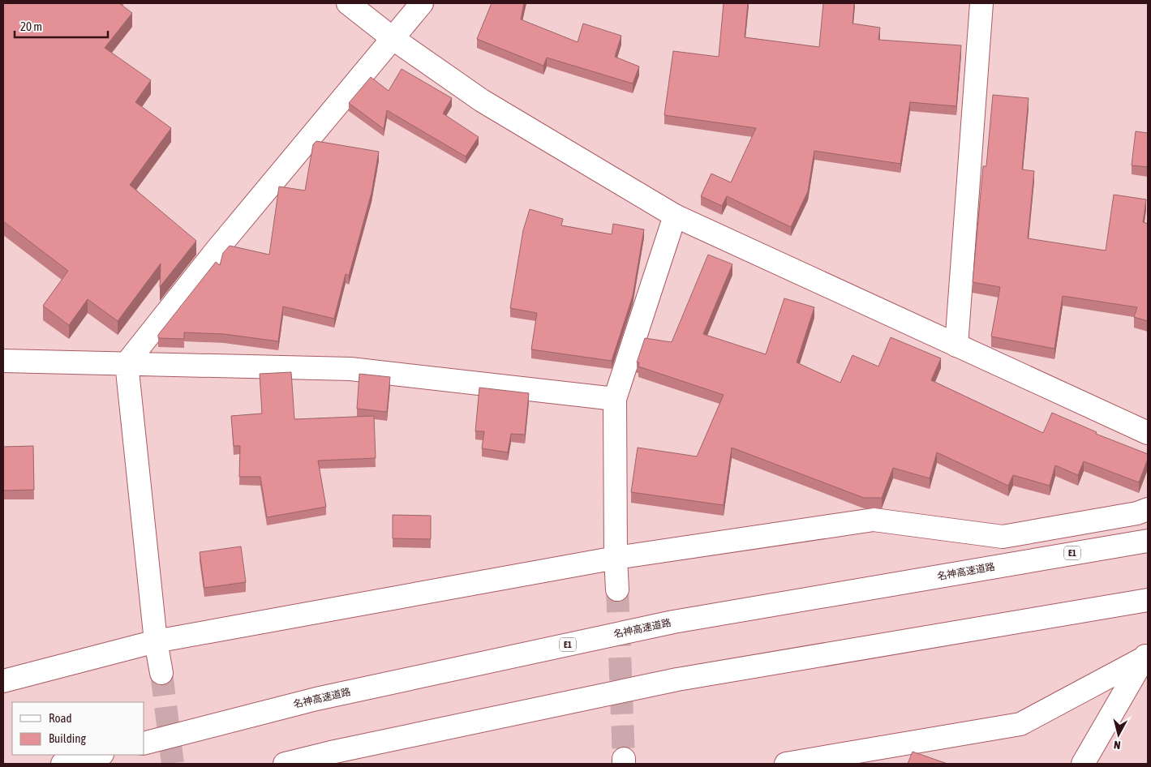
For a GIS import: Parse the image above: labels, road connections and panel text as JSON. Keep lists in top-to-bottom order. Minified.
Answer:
{"streets":{"main road":["E1","名神高速道路"]},"legend":["Road","Building"],"scale_bar":"20 m","north":"bottom"}
